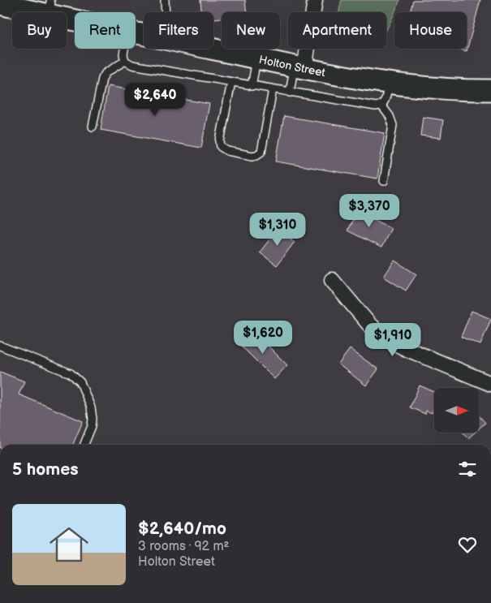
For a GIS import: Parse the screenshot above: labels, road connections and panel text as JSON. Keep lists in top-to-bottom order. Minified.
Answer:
{"streets":{"street":["Holton Street"]},"north":"right","page":{"chip":["Buy","Rent","Filters","New","Apartment","House"],"price":["$2,640","$3,370","$1,310","$1,620","$1,910"],"heading":"5 homes","list":[{"name":"$2,640/mo","note":"3 rooms · 92 m² · Holton Street"}]}}
